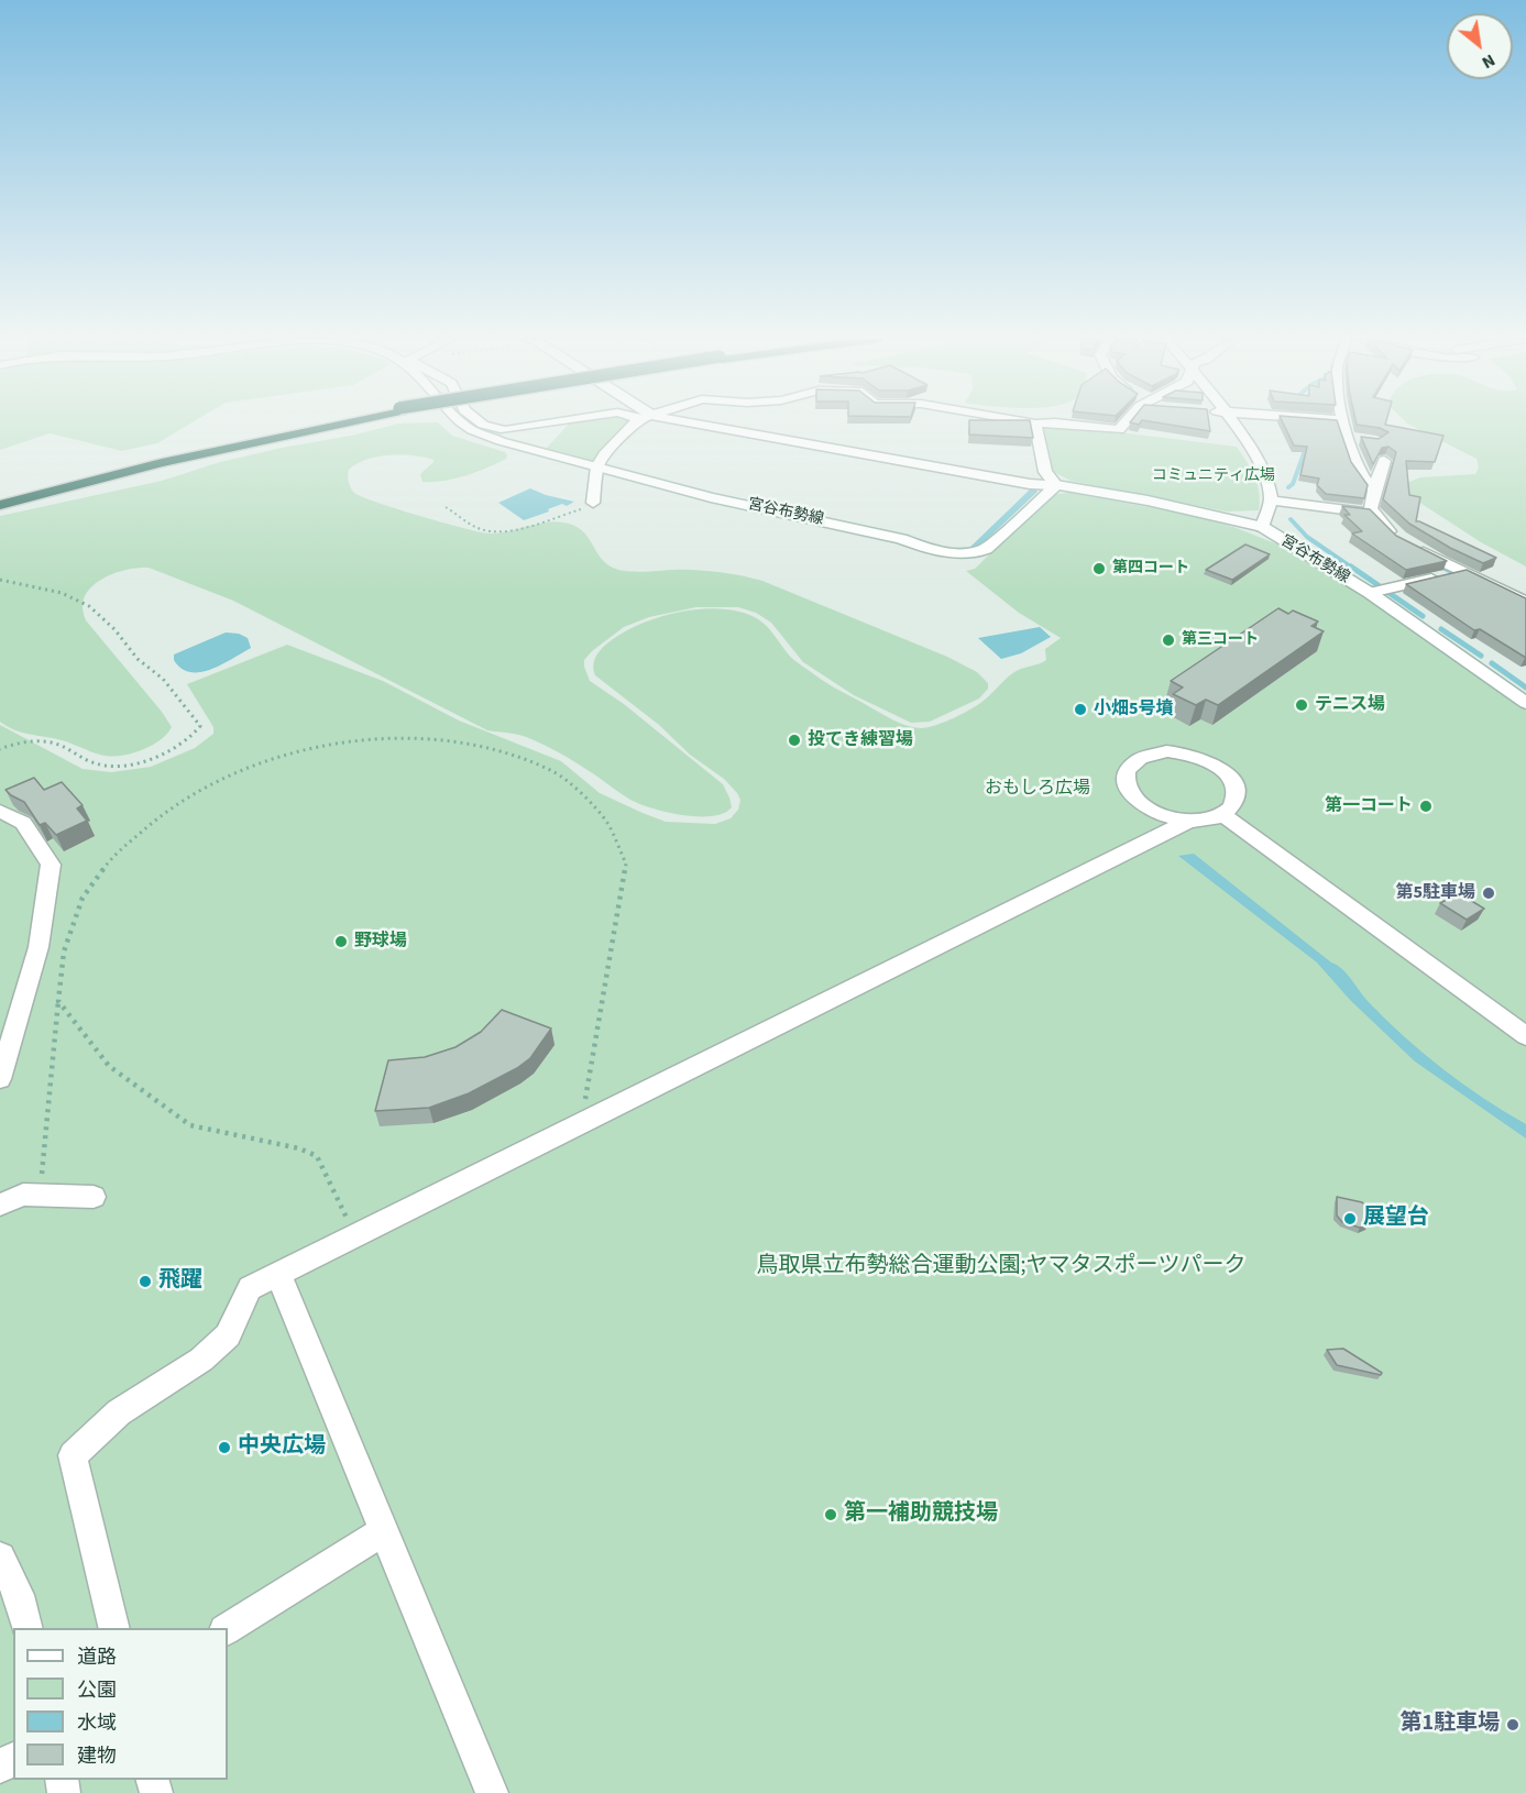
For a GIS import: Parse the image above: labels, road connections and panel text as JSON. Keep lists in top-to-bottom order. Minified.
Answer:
{"streets":{"street":["宮谷布勢線"]},"parks":["コミュニティ広場","おもしろ広場","鳥取県立布勢総合運動公園;ヤマタスポーツパーク"],"places":["第四コート","第三コート","テニス場","小畑5号墳","投てき練習場","第一コート","第5駐車場","野球場","展望台","飛躍","中央広場","第一補助競技場","第1駐車場"],"legend":["道路","公園","水域","建物"],"north":"bottom right"}
